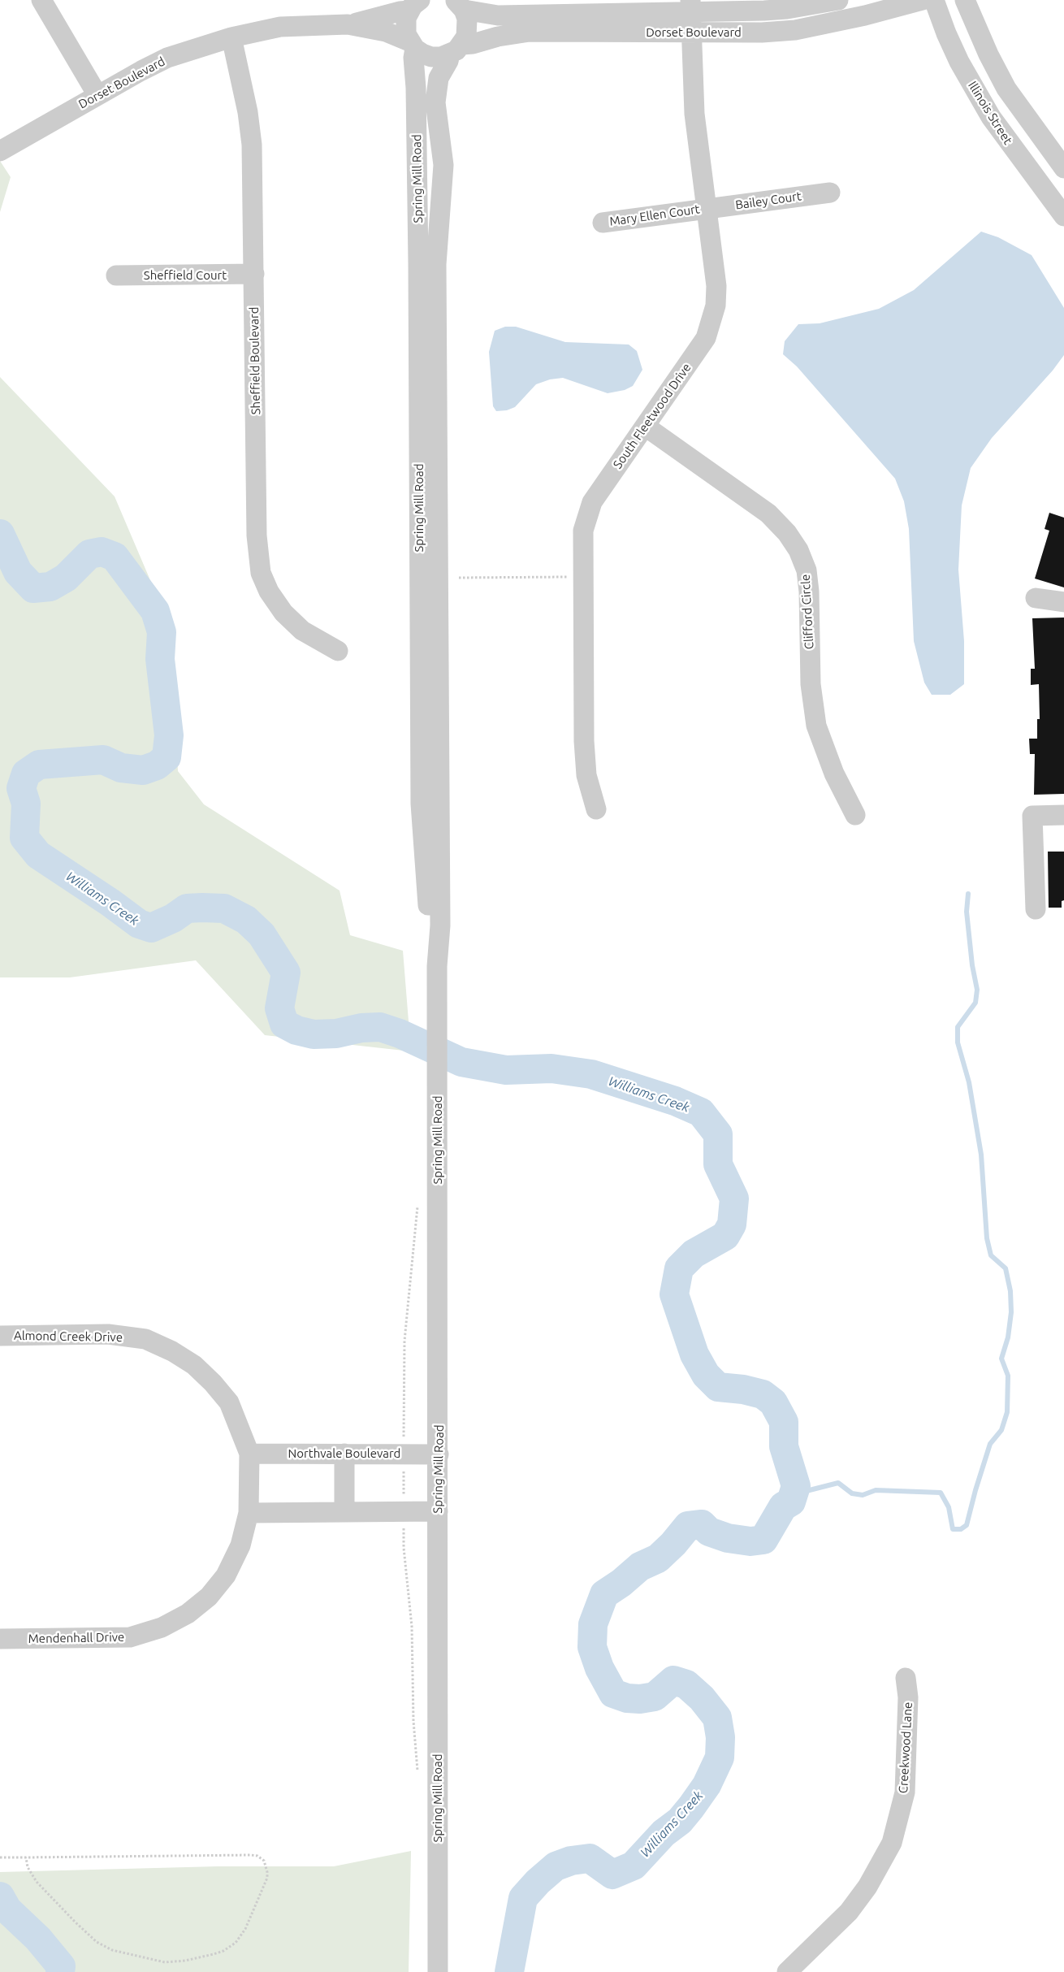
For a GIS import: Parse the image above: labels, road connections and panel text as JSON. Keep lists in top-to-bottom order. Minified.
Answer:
{"streets":{"street":["Dorset Boulevard","Illinois Street","Spring Mill Road","Bailey Court","Mary Ellen Court","Sheffield Court","Sheffield Boulevard","South Fleetwood Drive","Clifford Circle","Almond Creek Drive","Northvale Boulevard","Mendenhall Drive","Creekwood Lane"]},"crossings":[["Dorset Boulevard","Spring Mill Road"],["Dorset Boulevard","Sheffield Boulevard"],["Dorset Boulevard","South Fleetwood Drive"],["Spring Mill Road","Northvale Boulevard"],["Bailey Court","Mary Ellen Court"],["Bailey Court","South Fleetwood Drive"],["Mary Ellen Court","South Fleetwood Drive"],["Sheffield Court","Sheffield Boulevard"],["South Fleetwood Drive","Clifford Circle"],["Almond Creek Drive","Northvale Boulevard"],["Almond Creek Drive","Mendenhall Drive"],["Northvale Boulevard","Mendenhall Drive"]],"water":["Williams Creek"]}
